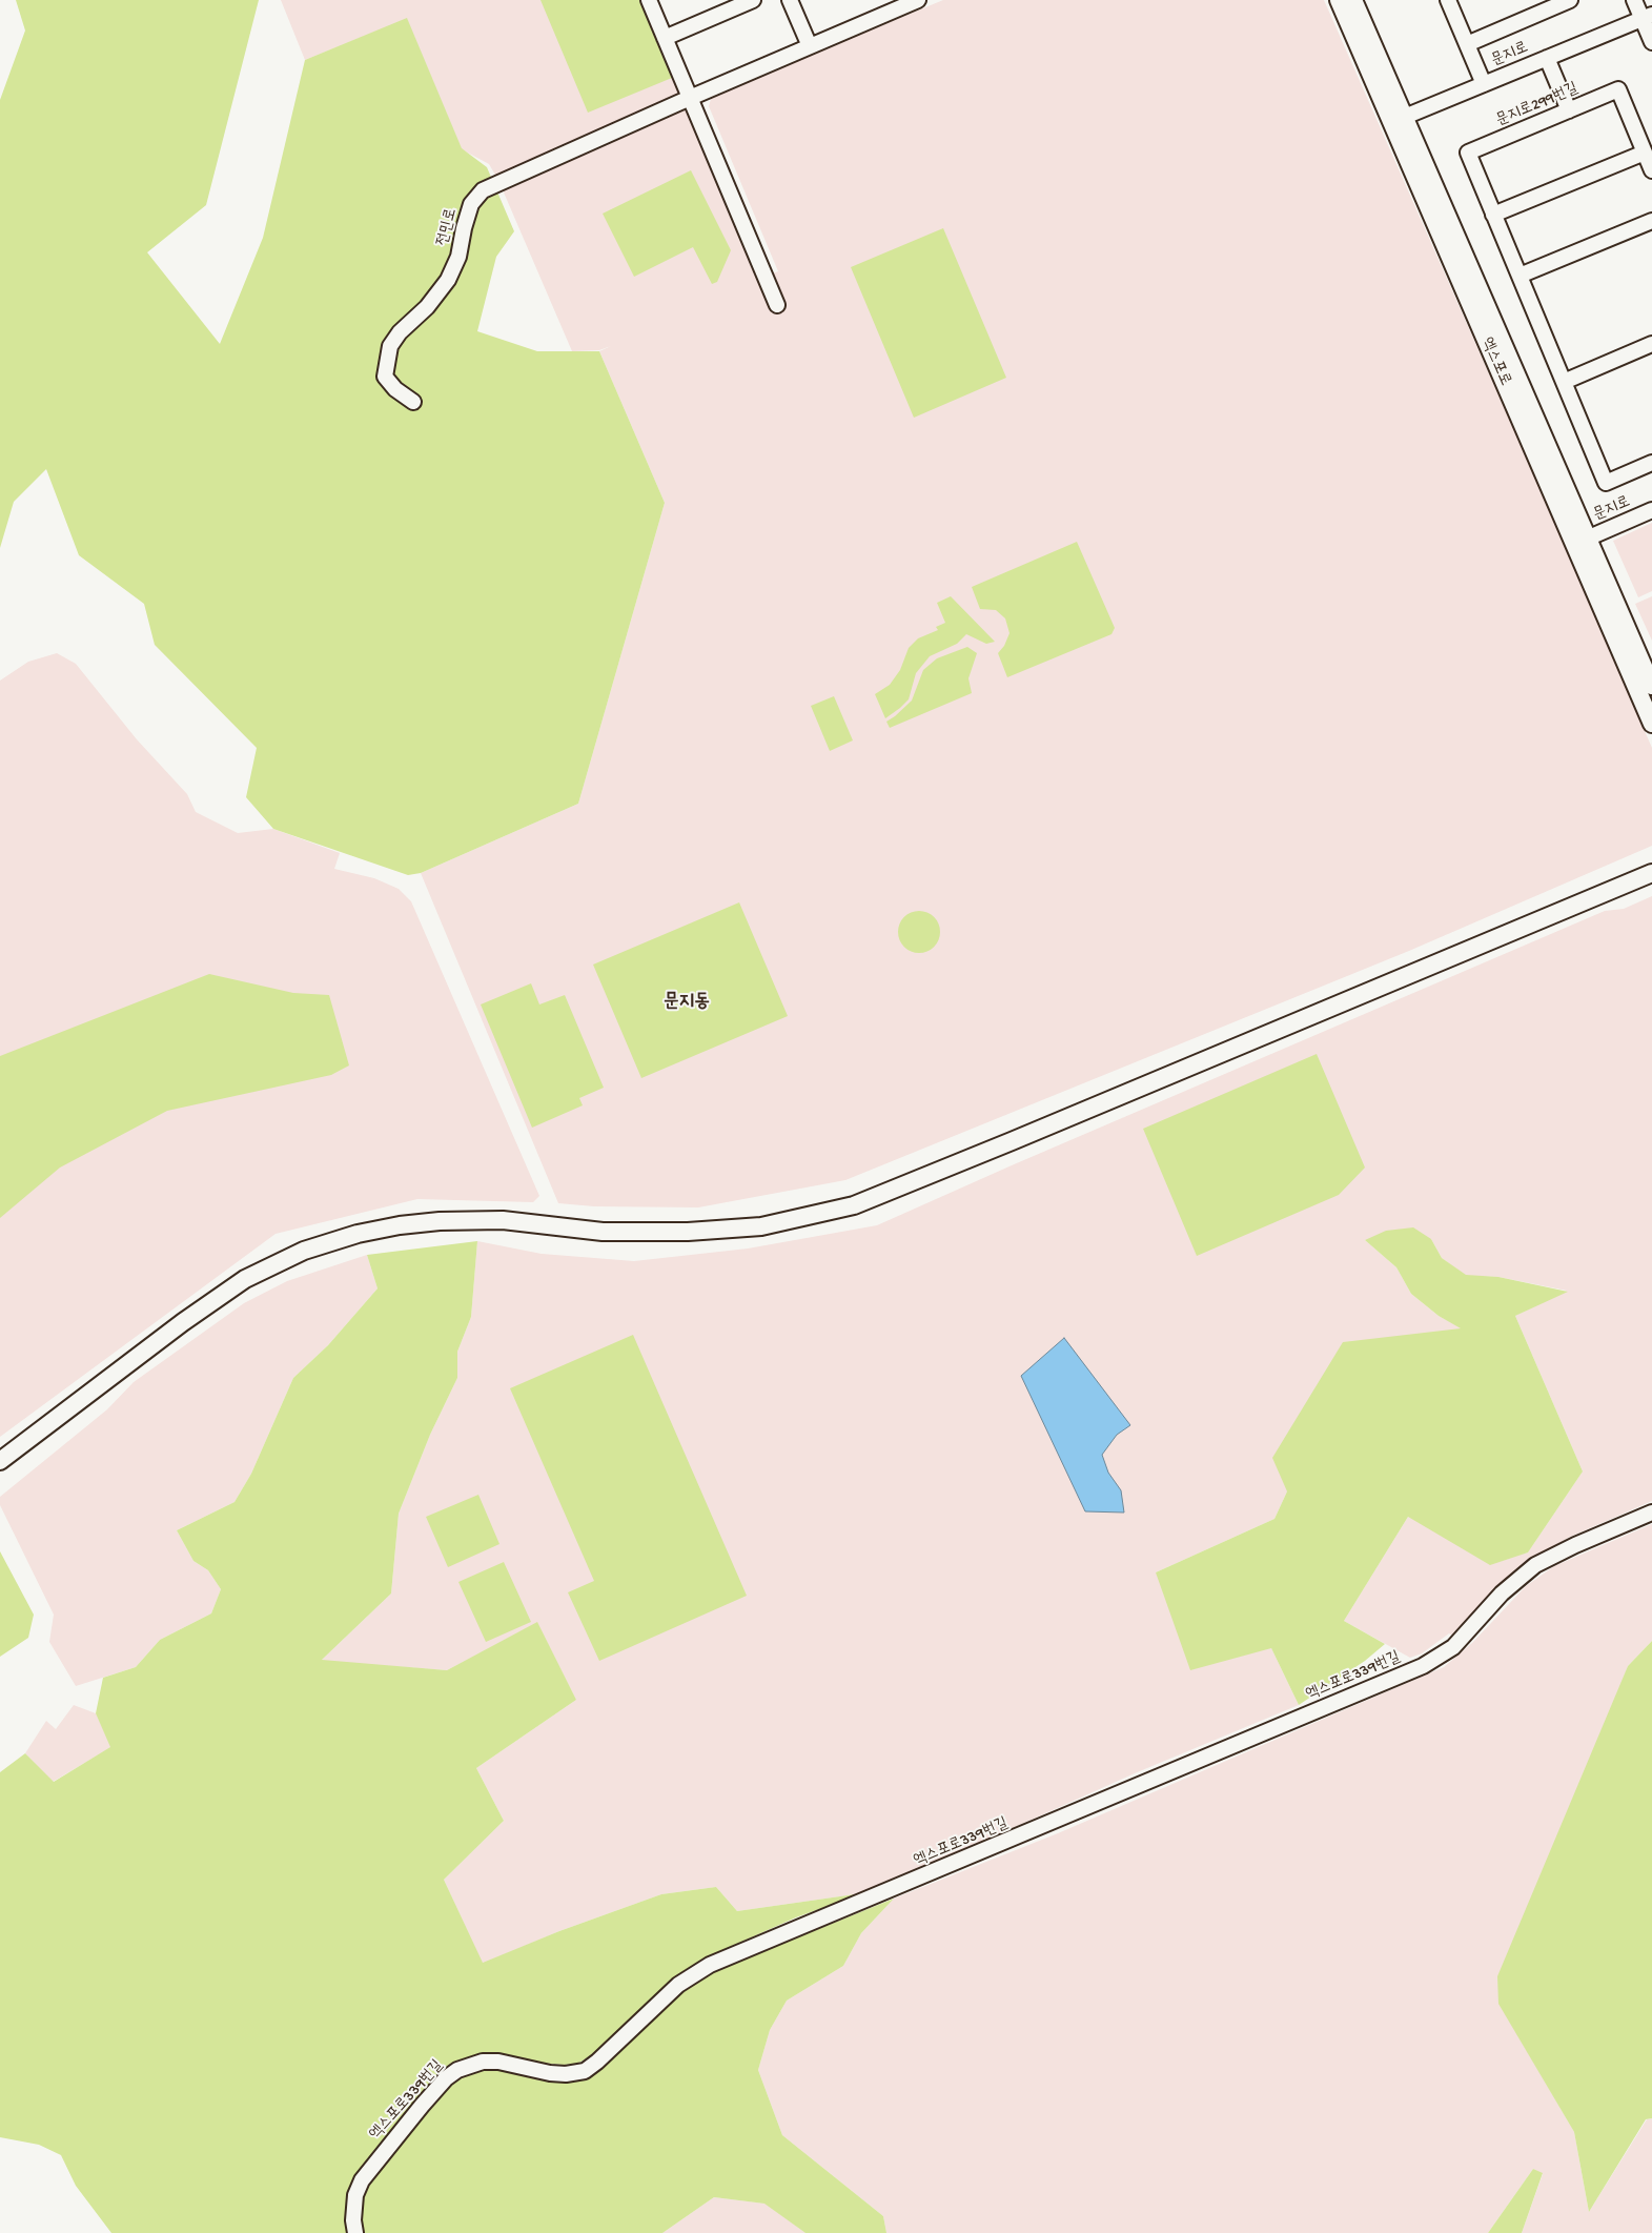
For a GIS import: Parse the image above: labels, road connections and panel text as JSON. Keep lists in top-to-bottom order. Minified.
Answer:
{"streets":{"main road":["엑스포로"],"street":["문지로","문지로299번길","전민로","엑스포로339번길"]},"crossings":[["문지로","엑스포로"]],"districts":["문지동"]}
